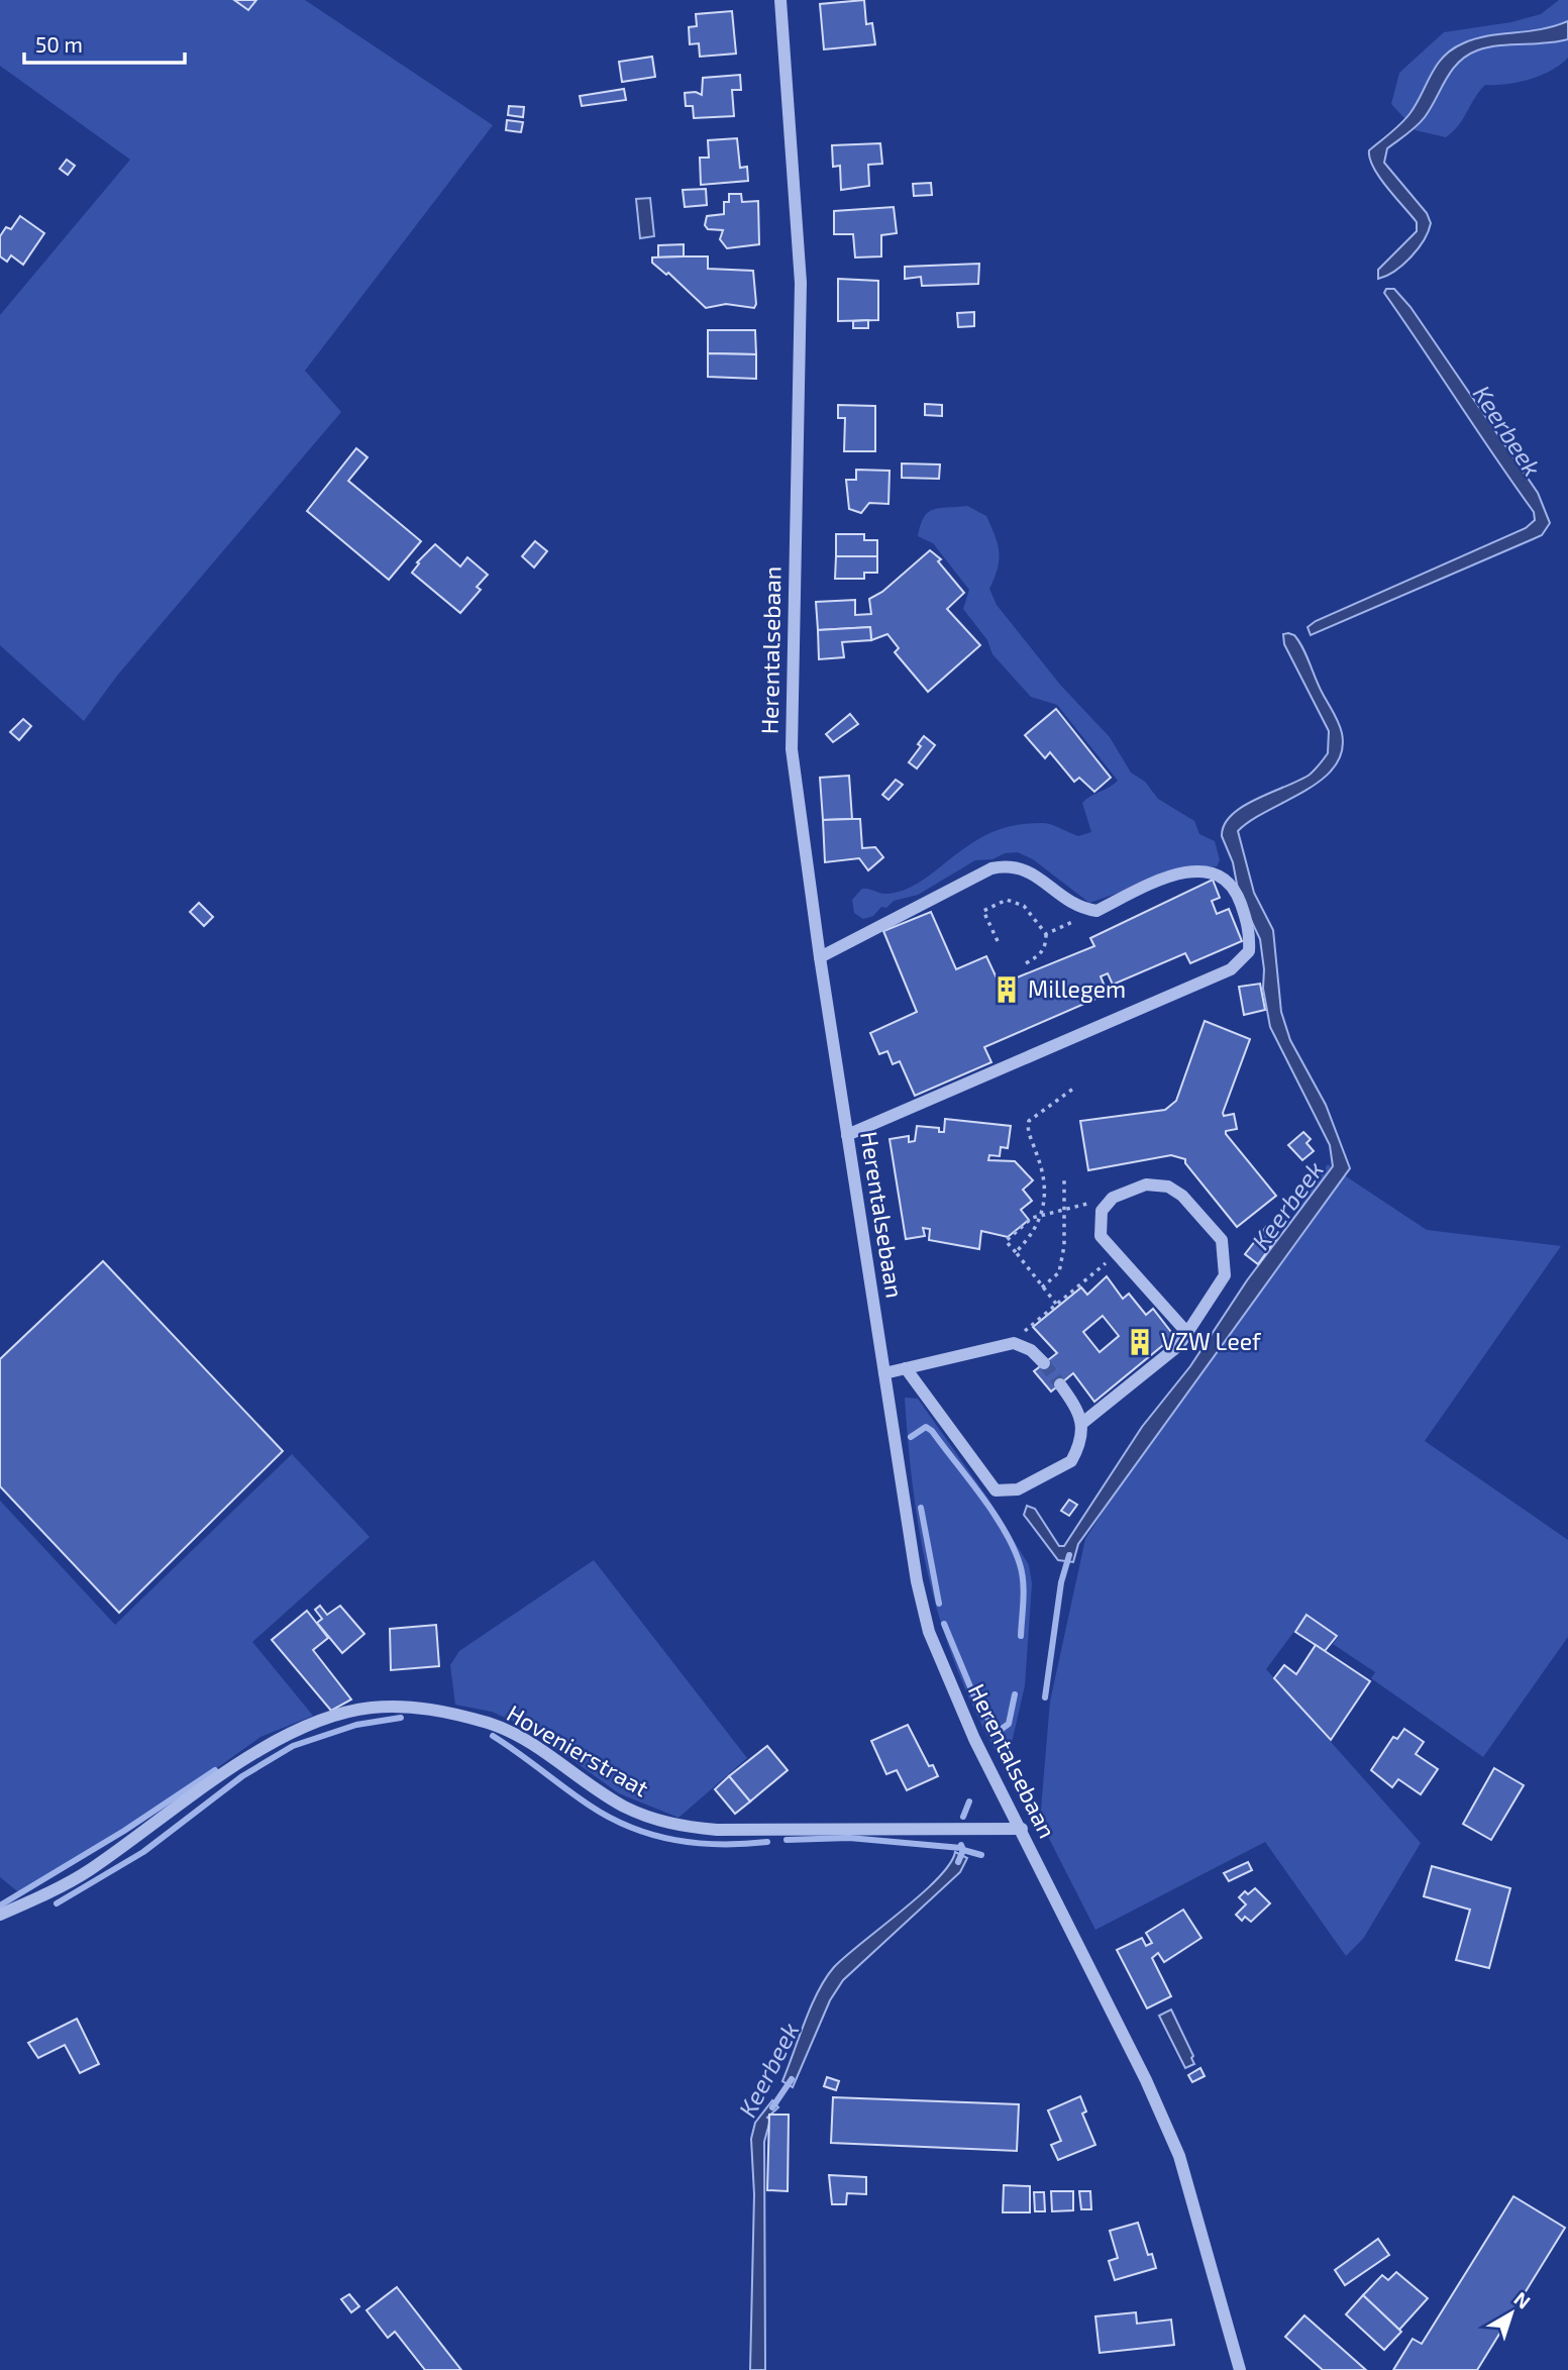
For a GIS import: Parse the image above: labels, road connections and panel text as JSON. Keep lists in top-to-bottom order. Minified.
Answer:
{"streets":{"street":["Herentalsebaan","Hovenierstraat"]},"crossings":[["Herentalsebaan","Hovenierstraat"]],"water":["Keerbeek"],"places":{"building":["Millegem","VZW Leef"]},"scale_bar":"50 m","north":"top right"}
